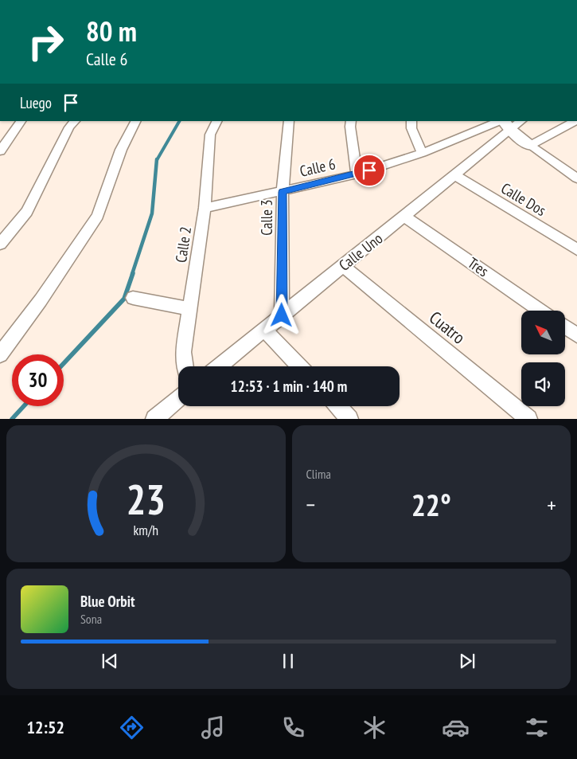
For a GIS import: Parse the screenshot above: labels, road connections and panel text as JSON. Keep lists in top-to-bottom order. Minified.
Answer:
{"streets":{"street":["Calle 6","Calle Dos","Calle 3","Calle 2","Calle Uno","Tres","Cuatro"]},"crossings":[["Calle 6","Calle 3"],["Calle 6","Calle 2"],["Calle 6","Calle Uno"],["Calle Dos","Calle Uno"],["Calle 3","Calle Uno"],["Calle Uno","Tres"],["Calle Uno","Cuatro"]],"north":"top left","page":{"turn":["80 m","Calle 6"],"then":"Luego","limit":"30","trip":"12:53 · 1 min · 140 m","tile":"Clima","heat":["−","22°","+"],"song":["Blue Orbit","Sona"],"tabs":"12:52","gauge":["23","km/h"]}}
